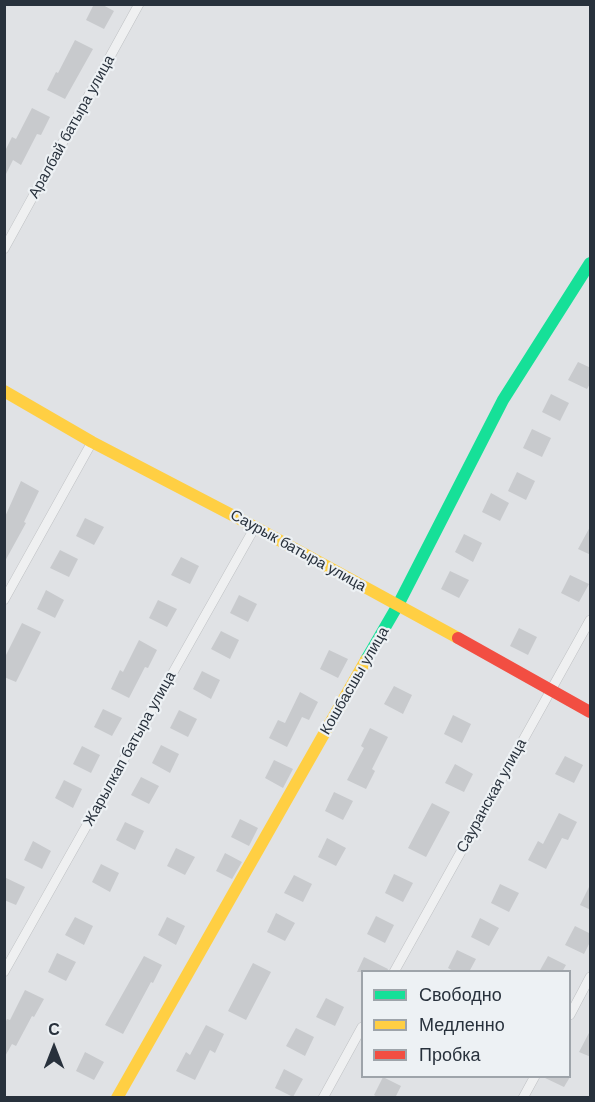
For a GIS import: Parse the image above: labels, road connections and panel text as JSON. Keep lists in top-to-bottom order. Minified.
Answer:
{"streets":{"street":["Аралбай батыра улица","Саурык батыра улица","Кошбасшы улица","Жарылкап батыра улица","Сауранская улица"]},"crossings":[["Саурык батыра улица","Кошбасшы улица"],["Саурык батыра улица","Жарылкап батыра улица"],["Саурык батыра улица","Сауранская улица"]],"legend":["Свободно","Медленно","Пробка"],"north":"top"}
